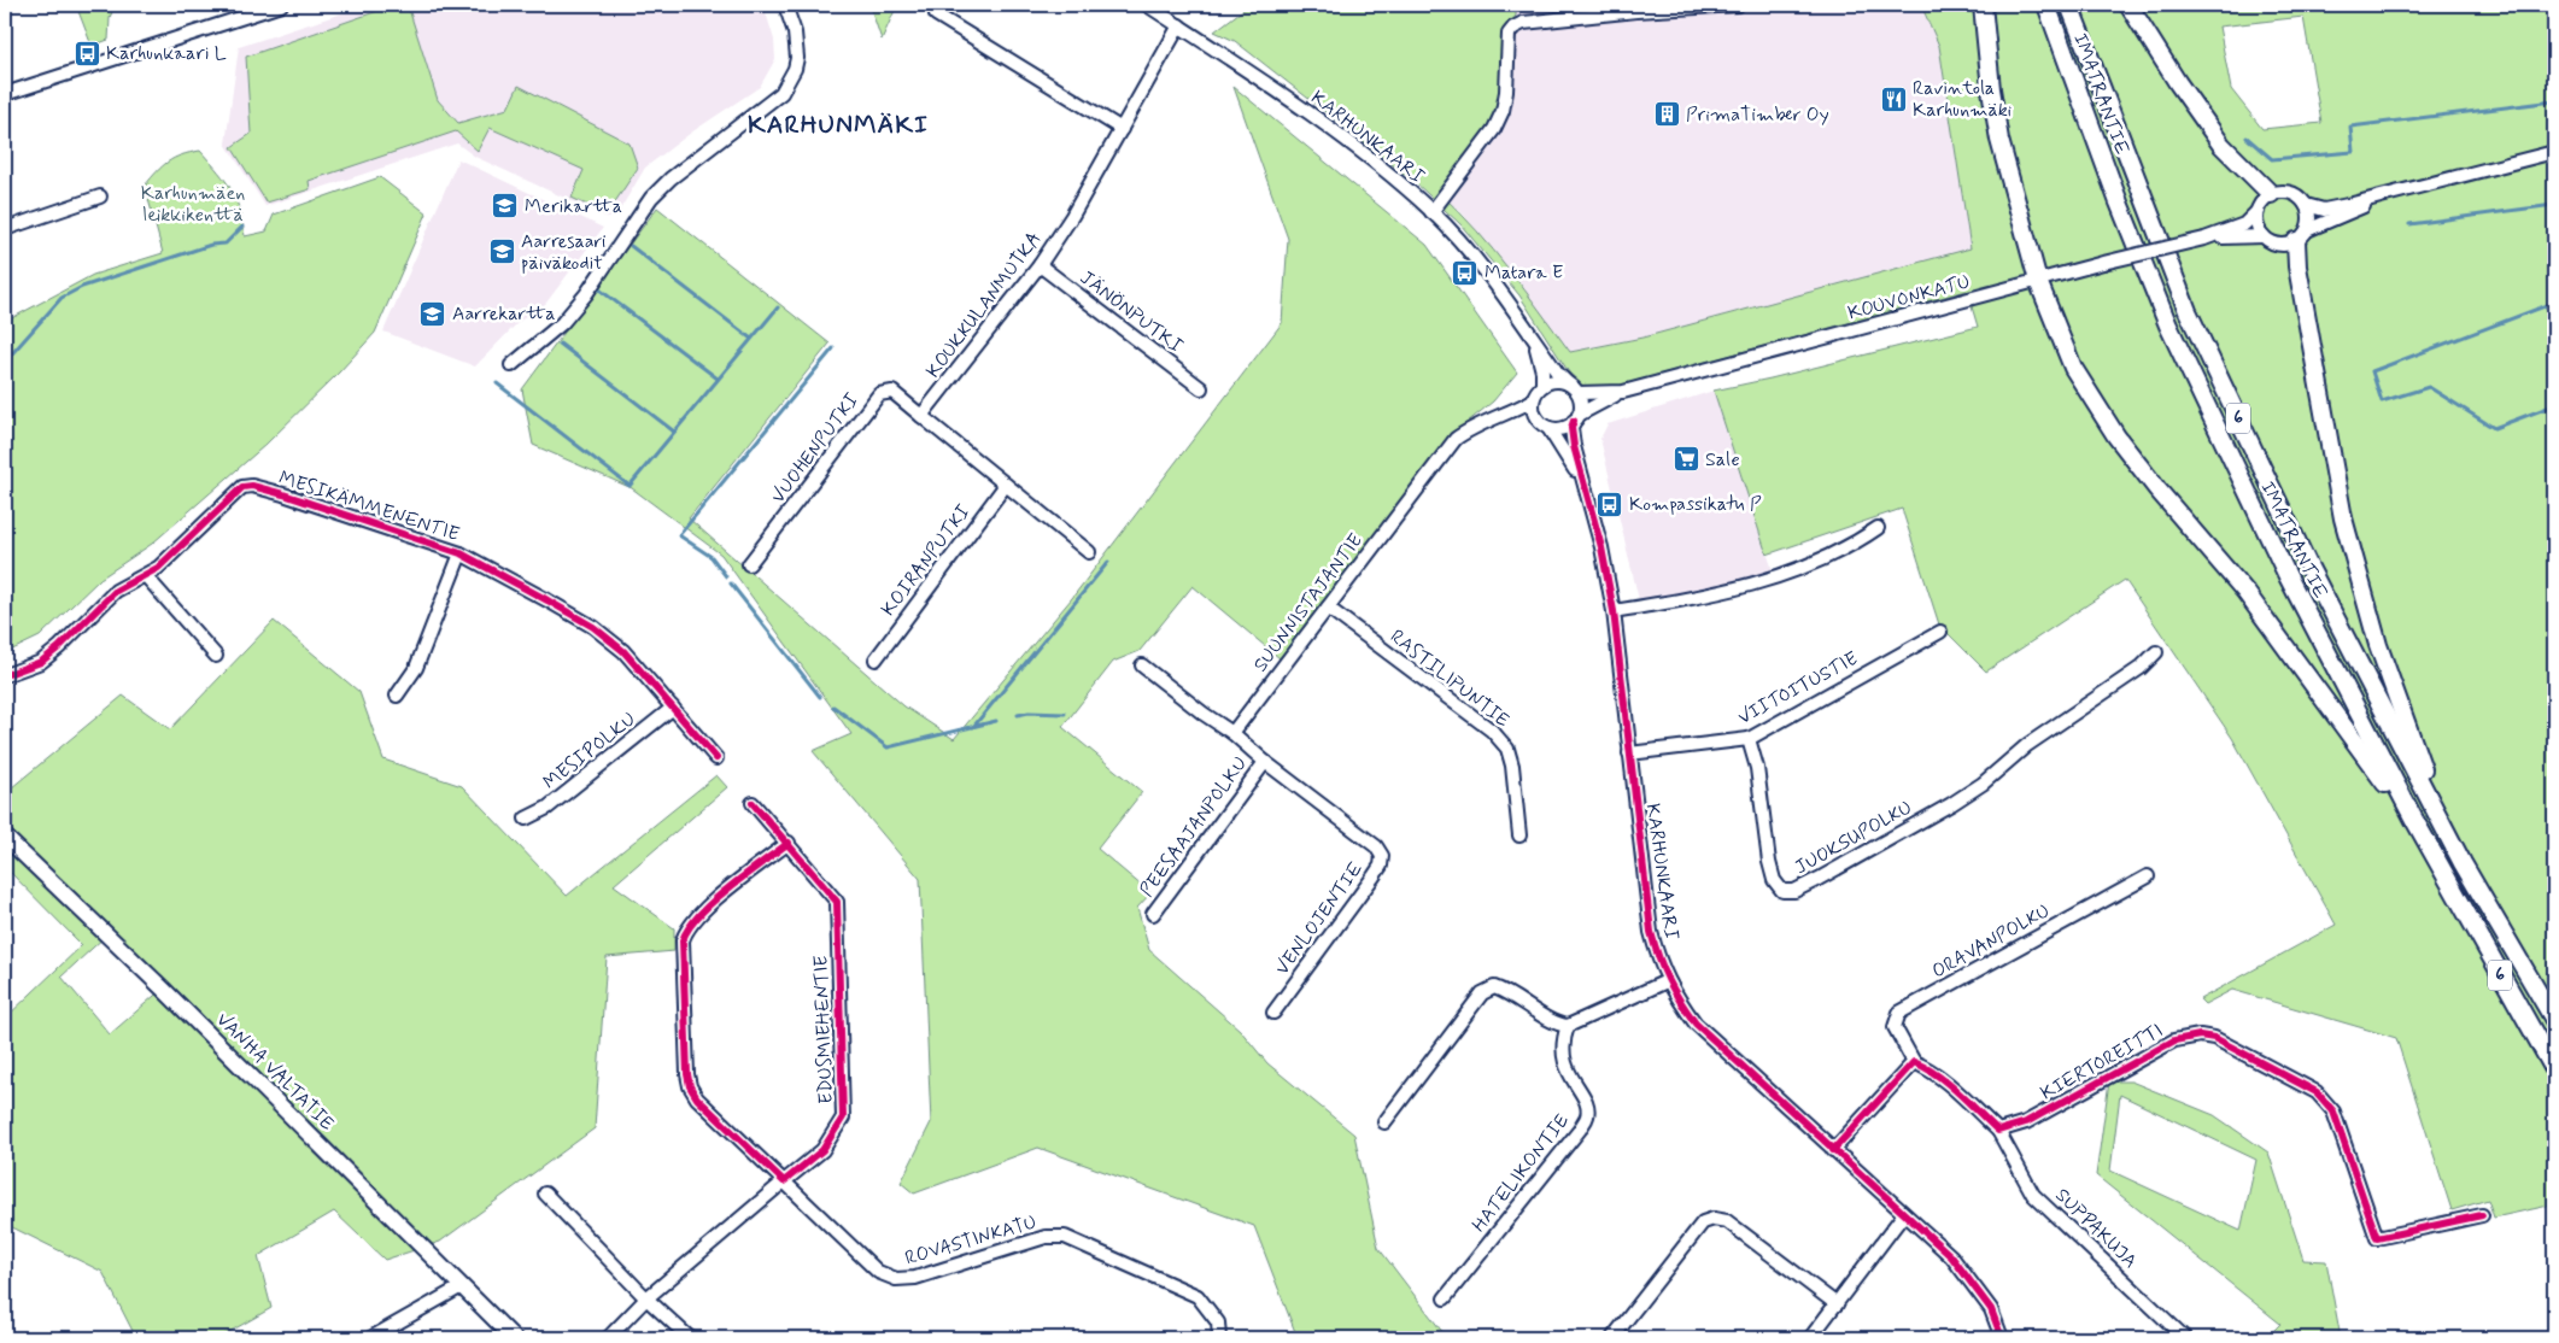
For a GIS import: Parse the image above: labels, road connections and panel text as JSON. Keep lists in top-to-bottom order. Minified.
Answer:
{"streets":{"highway":["IMATRANTIE","6"],"main road":["VANHA VALTATIE"],"street":["KARHUNKAARI","KOUVONKATU","KOUKKULANMUTKA","JÄNÖNPUTKI","VUOHENPUTKI","MESIKÄMMENENTIE","KOIRANPUTKI","SUUNNISTAJANTIE","RASTILIPUNTIE","VIITOITUSTIE","MESIPOLKU","PEESAAJANPOLKU","JUOKSUPOLKU","VENLOJENTIE","ORAVANPOLKU","EDUSMIEHENTIE","KIERTOREITTI","HATELIKONTIE","SUPPAKUJA","ROVASTINKATU"]},"crossings":[["KARHUNKAARI","KOUVONKATU"],["KARHUNKAARI","KOUKKULANMUTKA"],["KARHUNKAARI","SUUNNISTAJANTIE"],["KARHUNKAARI","VIITOITUSTIE"],["KOUVONKATU","SUUNNISTAJANTIE"],["KOUKKULANMUTKA","JÄNÖNPUTKI"],["KOUKKULANMUTKA","VUOHENPUTKI"],["MESIKÄMMENENTIE","MESIPOLKU"],["SUUNNISTAJANTIE","RASTILIPUNTIE"],["SUUNNISTAJANTIE","VENLOJENTIE"],["VIITOITUSTIE","JUOKSUPOLKU"],["PEESAAJANPOLKU","VENLOJENTIE"],["EDUSMIEHENTIE","ROVASTINKATU"],["KIERTOREITTI","SUPPAKUJA"]],"districts":["KARHUNMÄKI"],"parks":["Karhunmäen leikkikenttä"],"places":{"bus stop":["Karhunkaari L","Matara E","Kompassikatu P"],"restaurant":["Ravintola Karhunmäki"],"building":["PrimaTimber Oy"],"school or university":["Merikartta","Aarresaari päiväkodit","Aarrekartta"],"supermarket":["Sale"]}}
